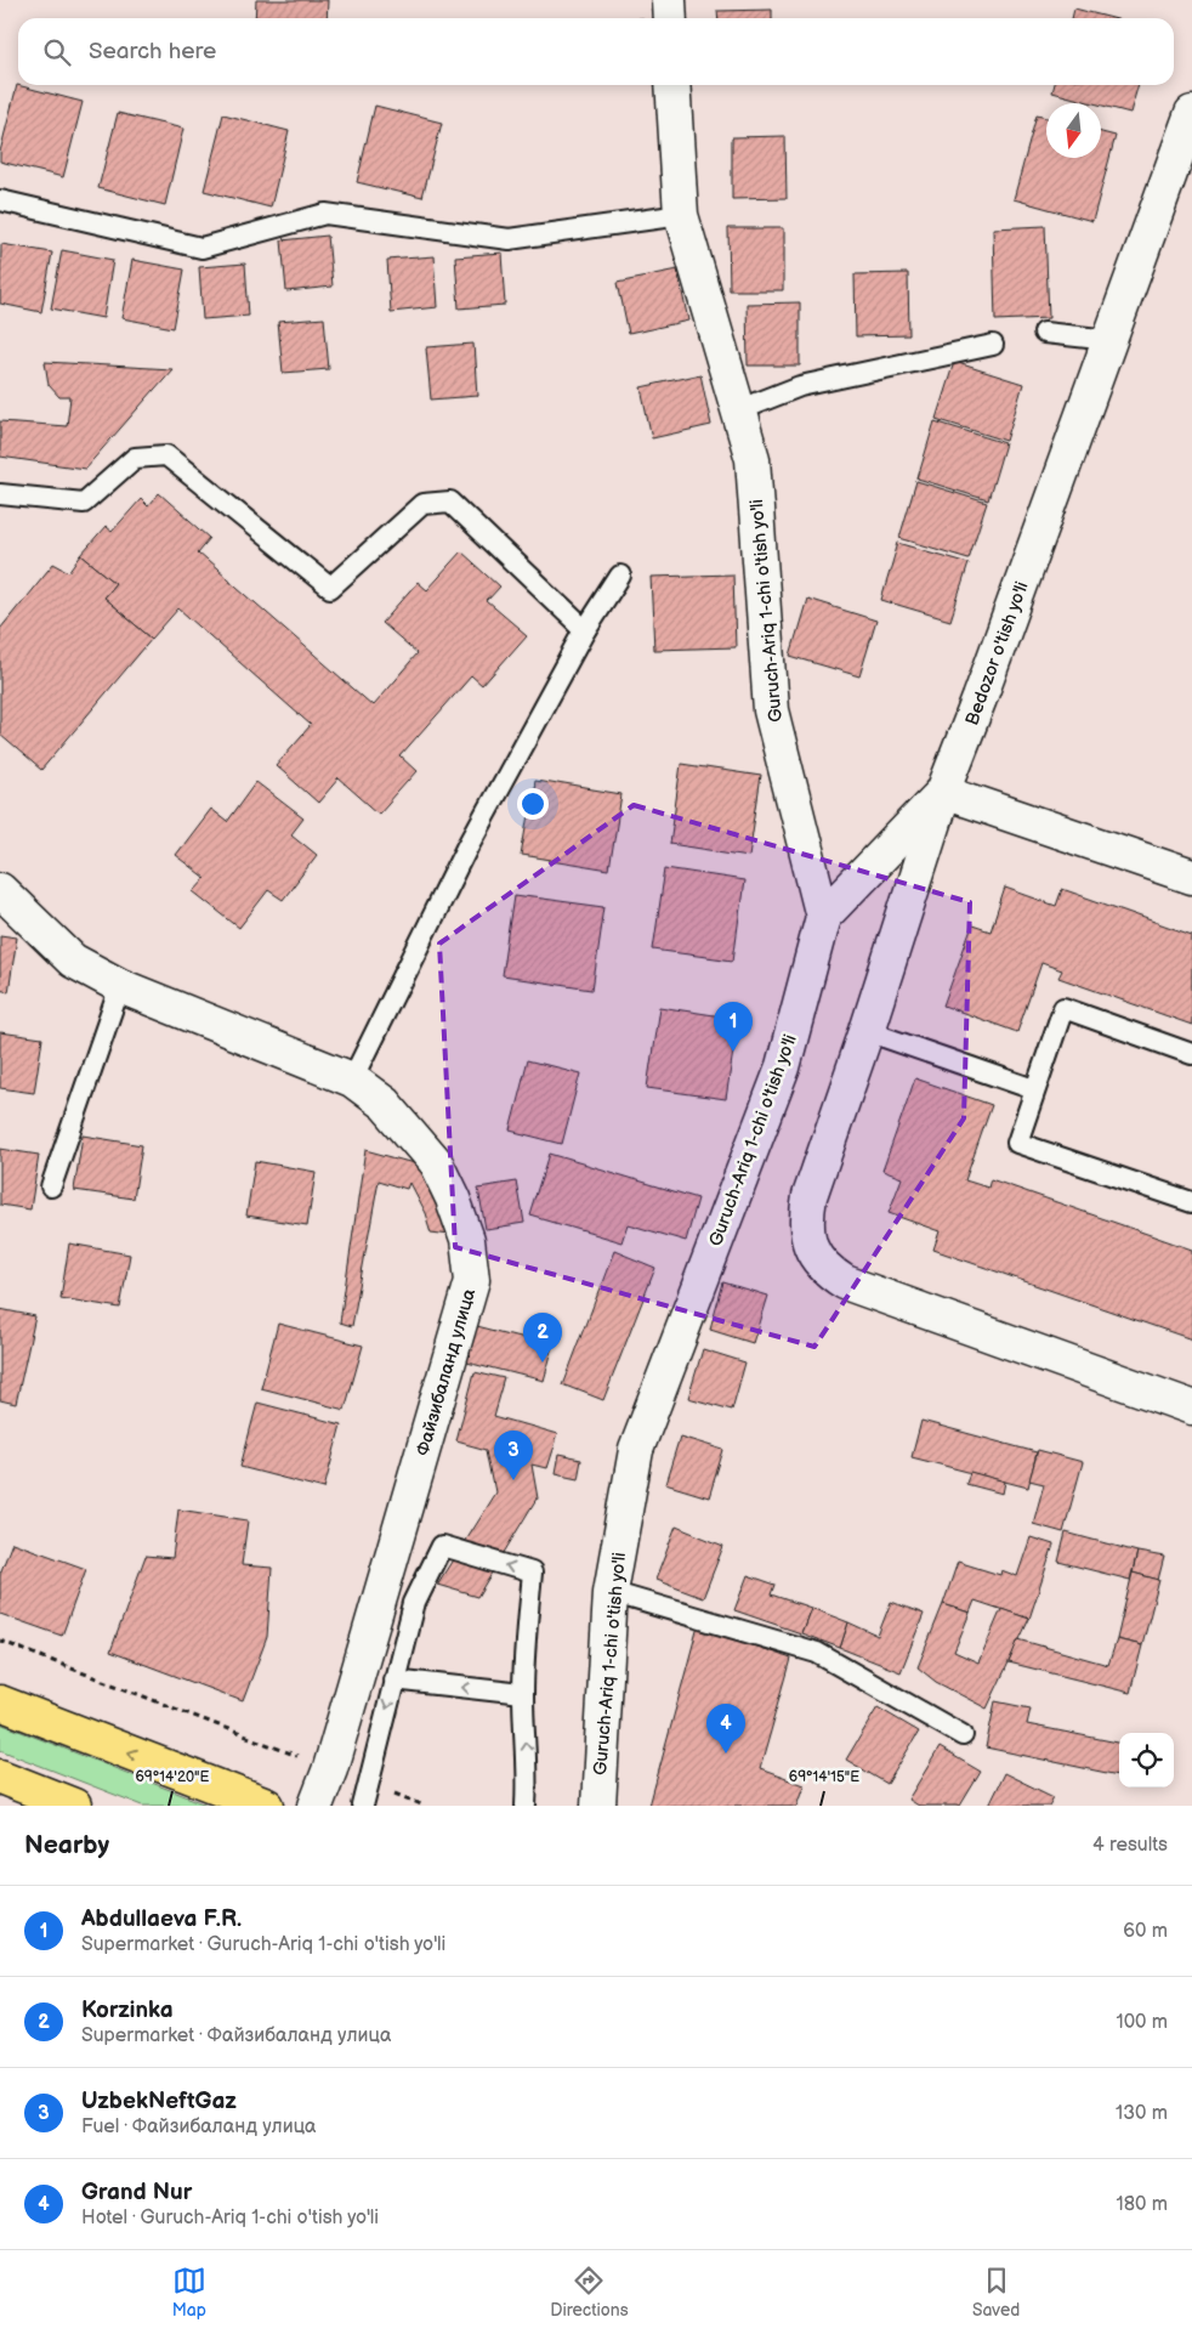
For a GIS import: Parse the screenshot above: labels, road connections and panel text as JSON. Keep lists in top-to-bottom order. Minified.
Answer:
{"streets":{"street":["Guruch-Ariq 1-chi o'tish yo'li","Bedozor o'tish yo'li","Файзибаланд улица"]},"north":"bottom","page":{"search":"Search here","pins":["1","2","3","4"],"heading":["Nearby","4 results"],"list":[{"mark":"1","name":"Abdullaeva F.R.","note":"Supermarket · Guruch-Ariq 1-chi o'tish yo'li","value":"60 m"},{"mark":"2","name":"Korzinka","note":"Supermarket · Файзибаланд улица","value":"100 m"},{"mark":"3","name":"UzbekNeftGaz","note":"Fuel · Файзибаланд улица","value":"130 m"},{"mark":"4","name":"Grand Nur","note":"Hotel · Guruch-Ariq 1-chi o'tish yo'li","value":"180 m"}],"nav":["Map","Directions","Saved"]},"coordinates":["69°14'20\"E","69°14'15\"E"]}
